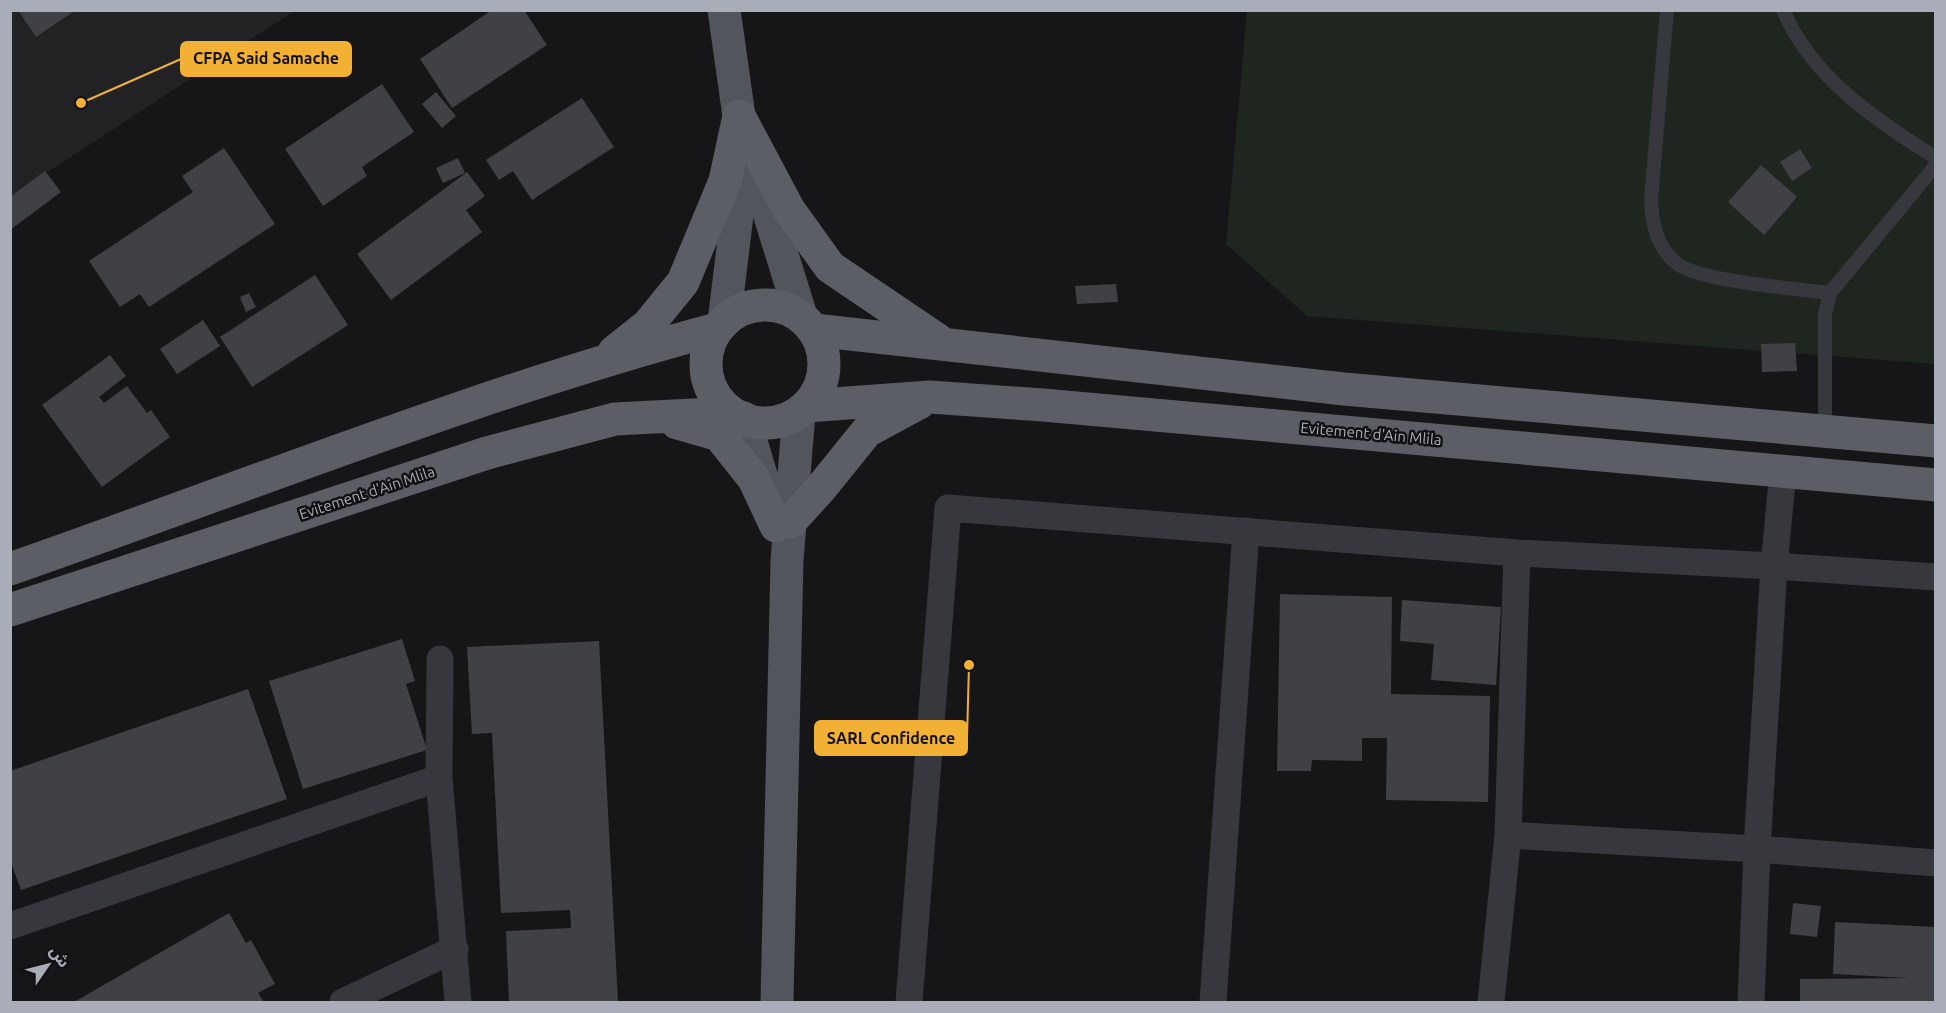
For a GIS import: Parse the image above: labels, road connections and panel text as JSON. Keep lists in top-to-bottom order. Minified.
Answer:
{"streets":{"highway":["Evitement d'Ain Mlila"]},"places":["CFPA Said Samache","SARL Confidence"],"north":"top right"}
